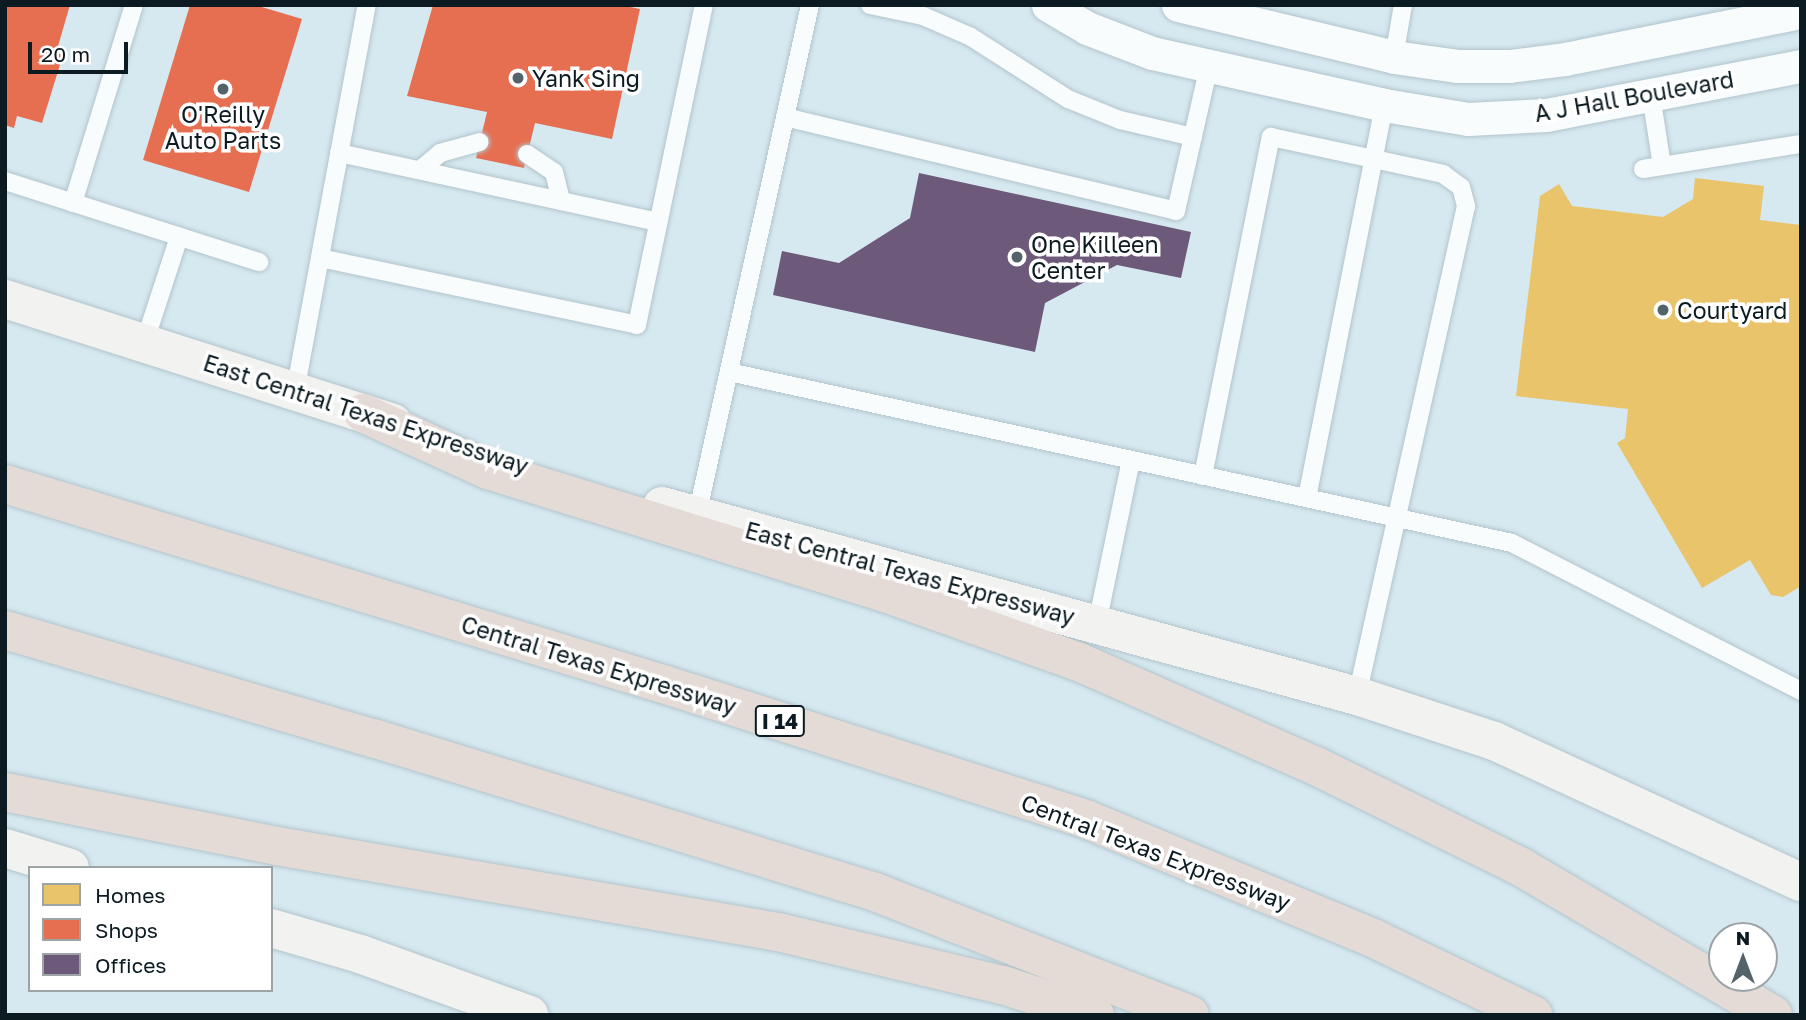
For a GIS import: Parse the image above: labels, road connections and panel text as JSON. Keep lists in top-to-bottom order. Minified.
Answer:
{"streets":{"highway":["Central Texas Expressway","I 14"],"main road":["East Central Texas Expressway"],"street":["A J Hall Boulevard"]},"places":["Yank Sing","O'Reilly Auto Parts","One Killeen Center","Courtyard"],"legend":["Homes","Shops","Offices"],"scale_bar":"20 m","north":"top"}
